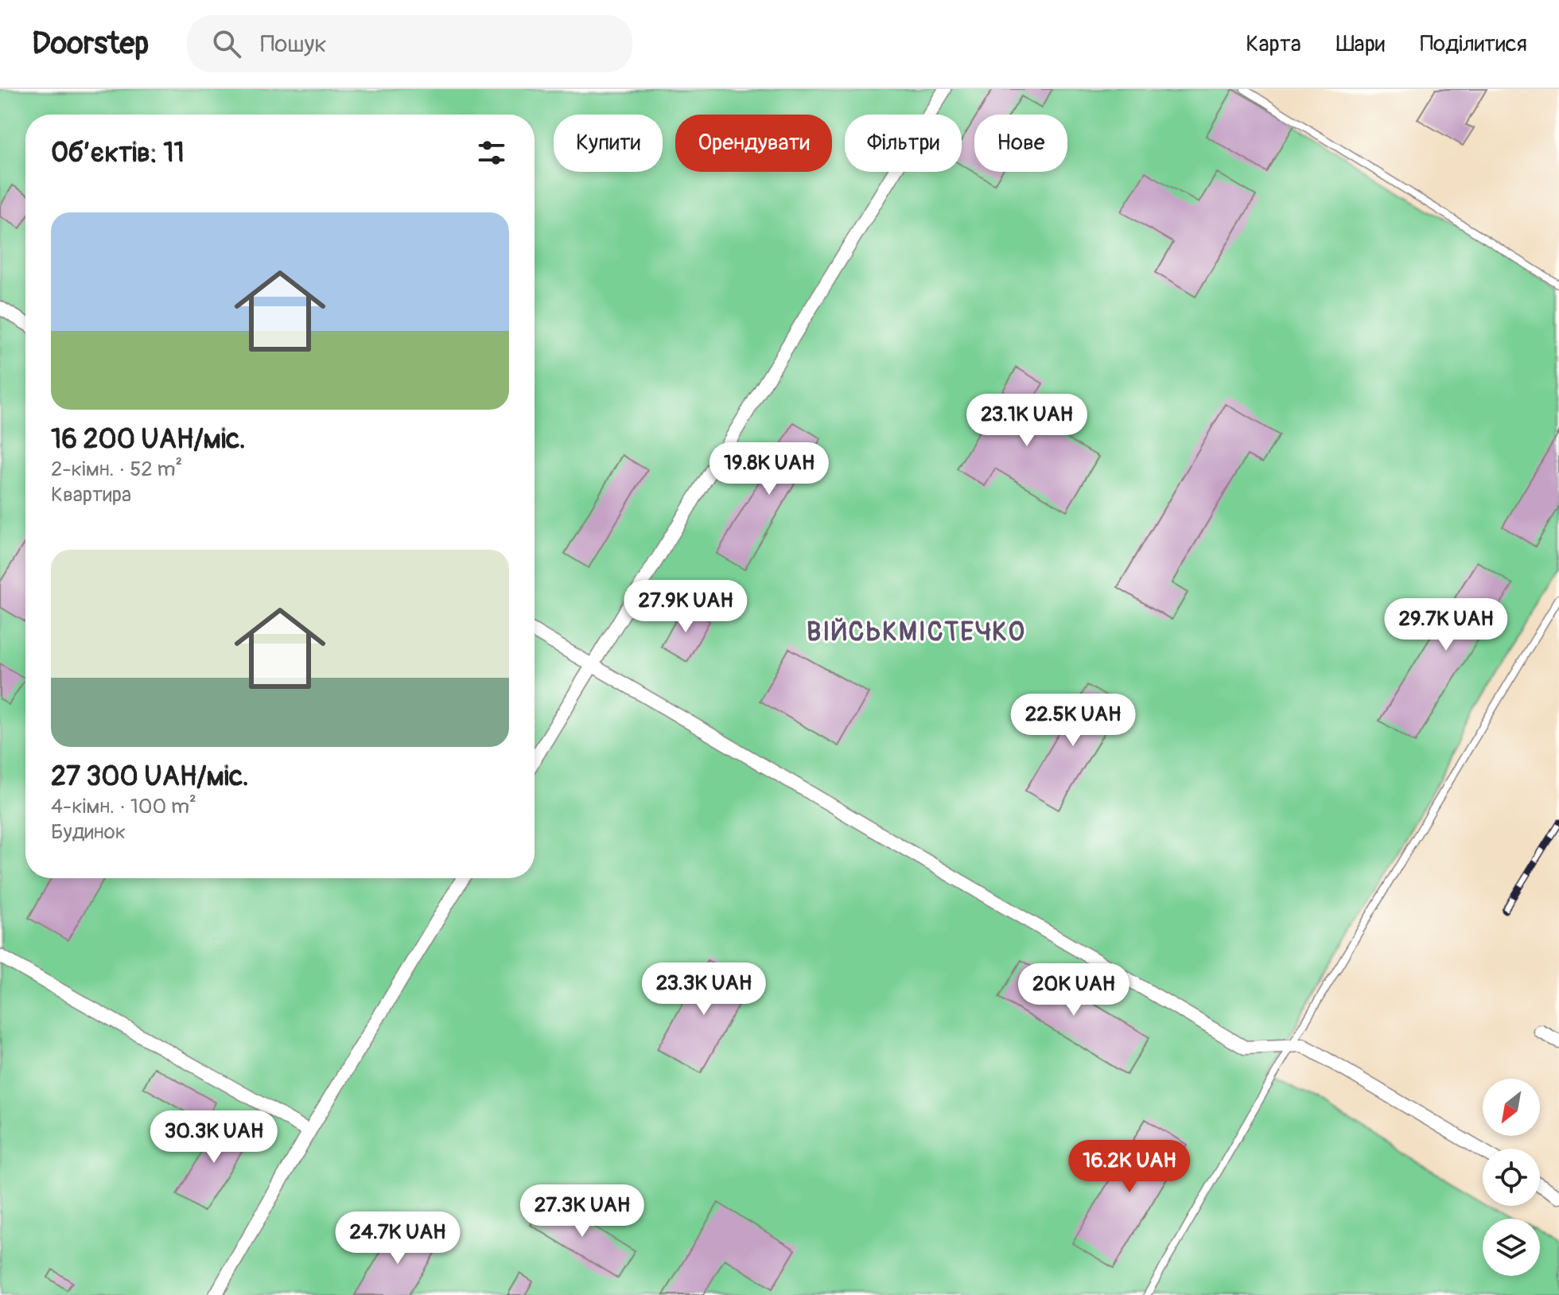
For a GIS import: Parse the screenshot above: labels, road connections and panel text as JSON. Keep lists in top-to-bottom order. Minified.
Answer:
{"districts":["ВІЙСЬКМІСТЕЧКО"],"north":"bottom left","page":{"header":"Doorstep","search":"Пошук","nav":["Карта","Шари","Поділитися"],"chip":["Купити","Орендувати","Фільтри","Нове"],"heading":"Об’єктів: 11","list":[{"name":"16 200 UAH/міс.","note":"2-кімн. · 52 m² · Квартира"},{"name":"27 300 UAH/міс.","note":"4-кімн. · 100 m² · Будинок"}],"price":["23.1K UAH","19.8K UAH","27.9K UAH","29.7K UAH","22.5K UAH","23.3K UAH","20K UAH","30.3K UAH","16.2K UAH","27.3K UAH","24.7K UAH"]}}
